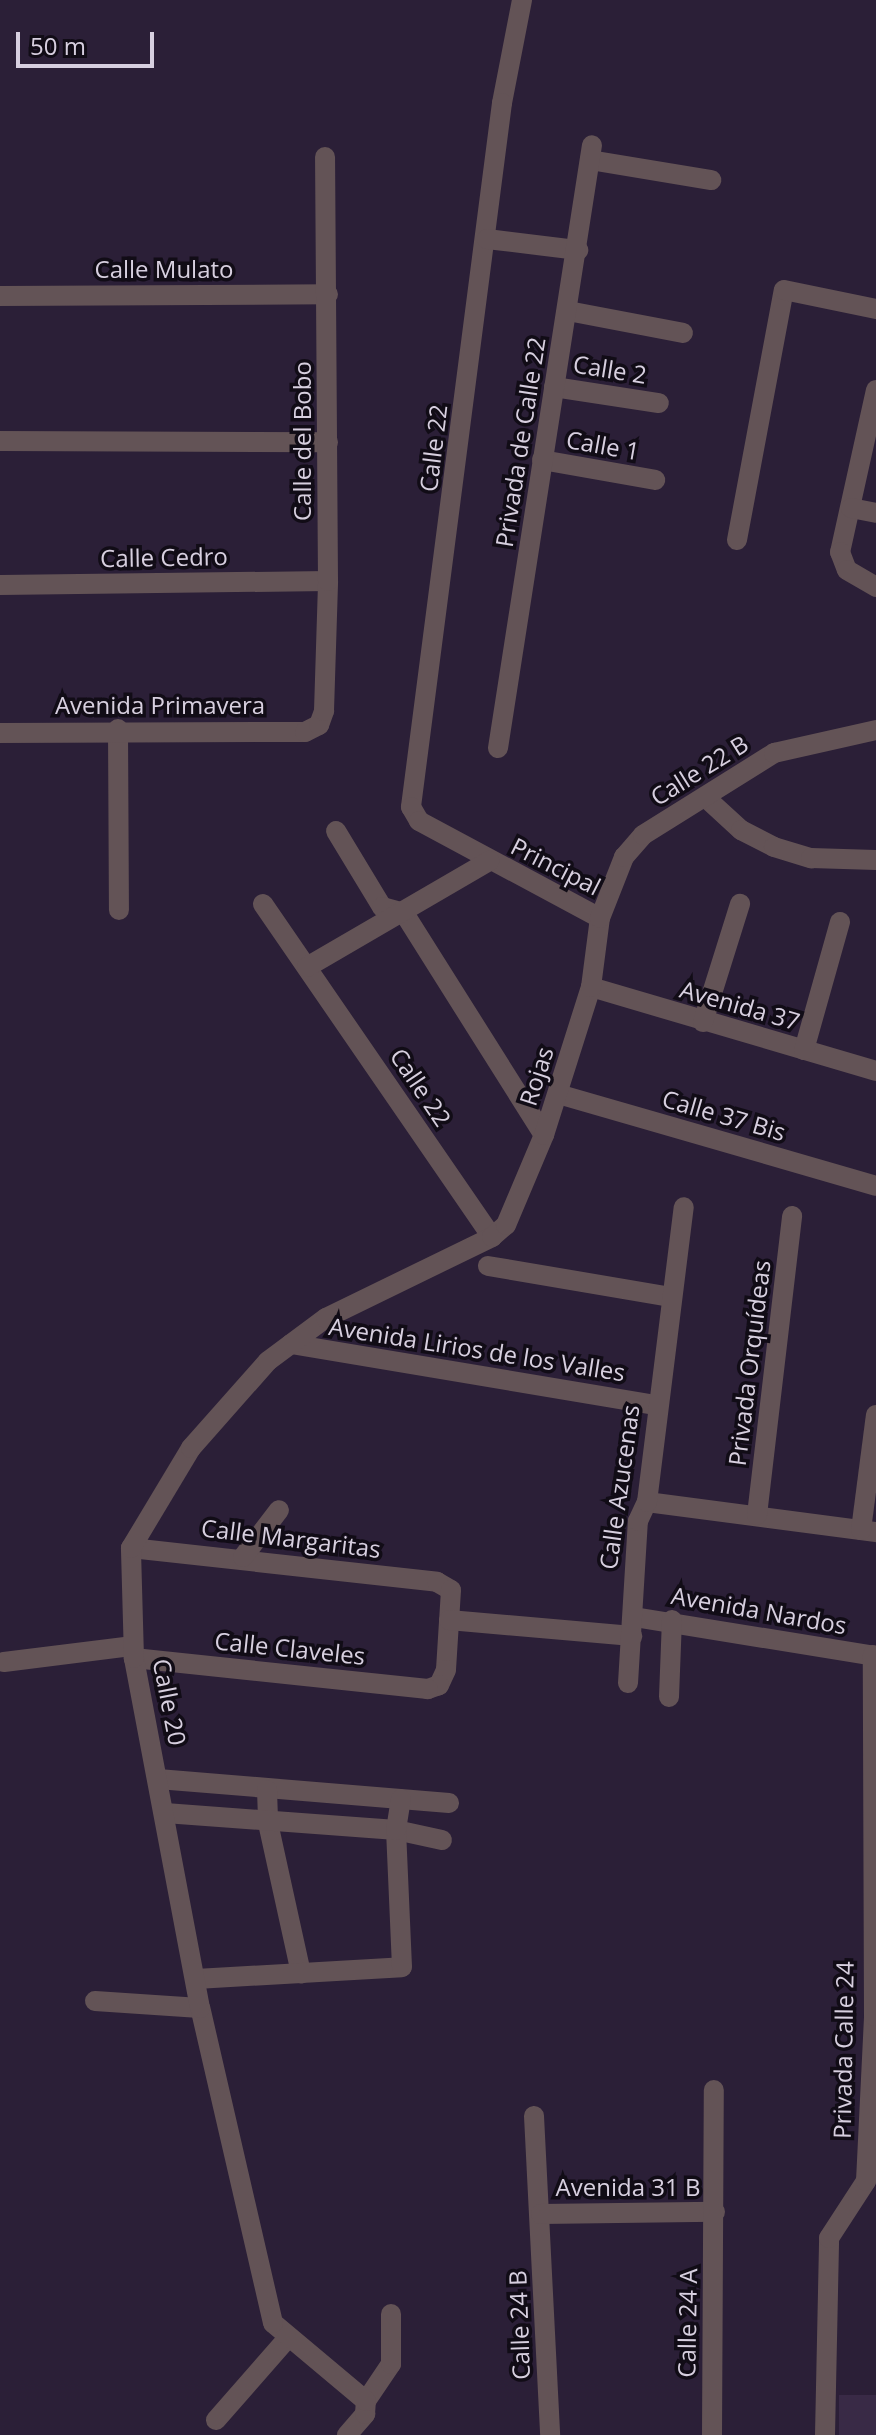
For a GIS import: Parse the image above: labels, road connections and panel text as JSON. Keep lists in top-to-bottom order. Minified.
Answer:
{"streets":{"street":["Calle Mulato","Calle 2","Calle del Bobo","Privada de Calle 22","Calle 1","Calle 22","Calle Cedro","Avenida Primavera","Calle 22 B","Principal","Avenida 37","Rojas","Calle 37 Bis","Avenida Lirios de los Valles","Privada Orquídeas","Calle Azucenas","Calle Margaritas","Avenida Nardos","Calle Claveles","Calle 20","Privada Calle 24","Avenida 31 B","Calle 24 A","Calle 24 B"]},"crossings":[["Calle Mulato","Calle del Bobo"],["Calle 2","Privada de Calle 22"],["Calle del Bobo","Calle Cedro"],["Calle del Bobo","Avenida Primavera"],["Privada de Calle 22","Calle 1"],["Calle 22","Principal"],["Calle 22","Rojas"],["Calle 22 B","Principal"],["Calle 22 B","Rojas"],["Principal","Rojas"],["Avenida 37","Rojas"],["Rojas","Calle 37 Bis"],["Avenida Lirios de los Valles","Calle Azucenas"],["Calle Azucenas","Avenida Nardos"],["Calle Margaritas","Avenida Nardos"],["Calle Margaritas","Calle Claveles"],["Calle Margaritas","Calle 20"],["Avenida Nardos","Calle Claveles"],["Avenida Nardos","Privada Calle 24"],["Calle Claveles","Calle 20"],["Avenida 31 B","Calle 24 A"],["Avenida 31 B","Calle 24 B"]],"scale_bar":"50 m"}
